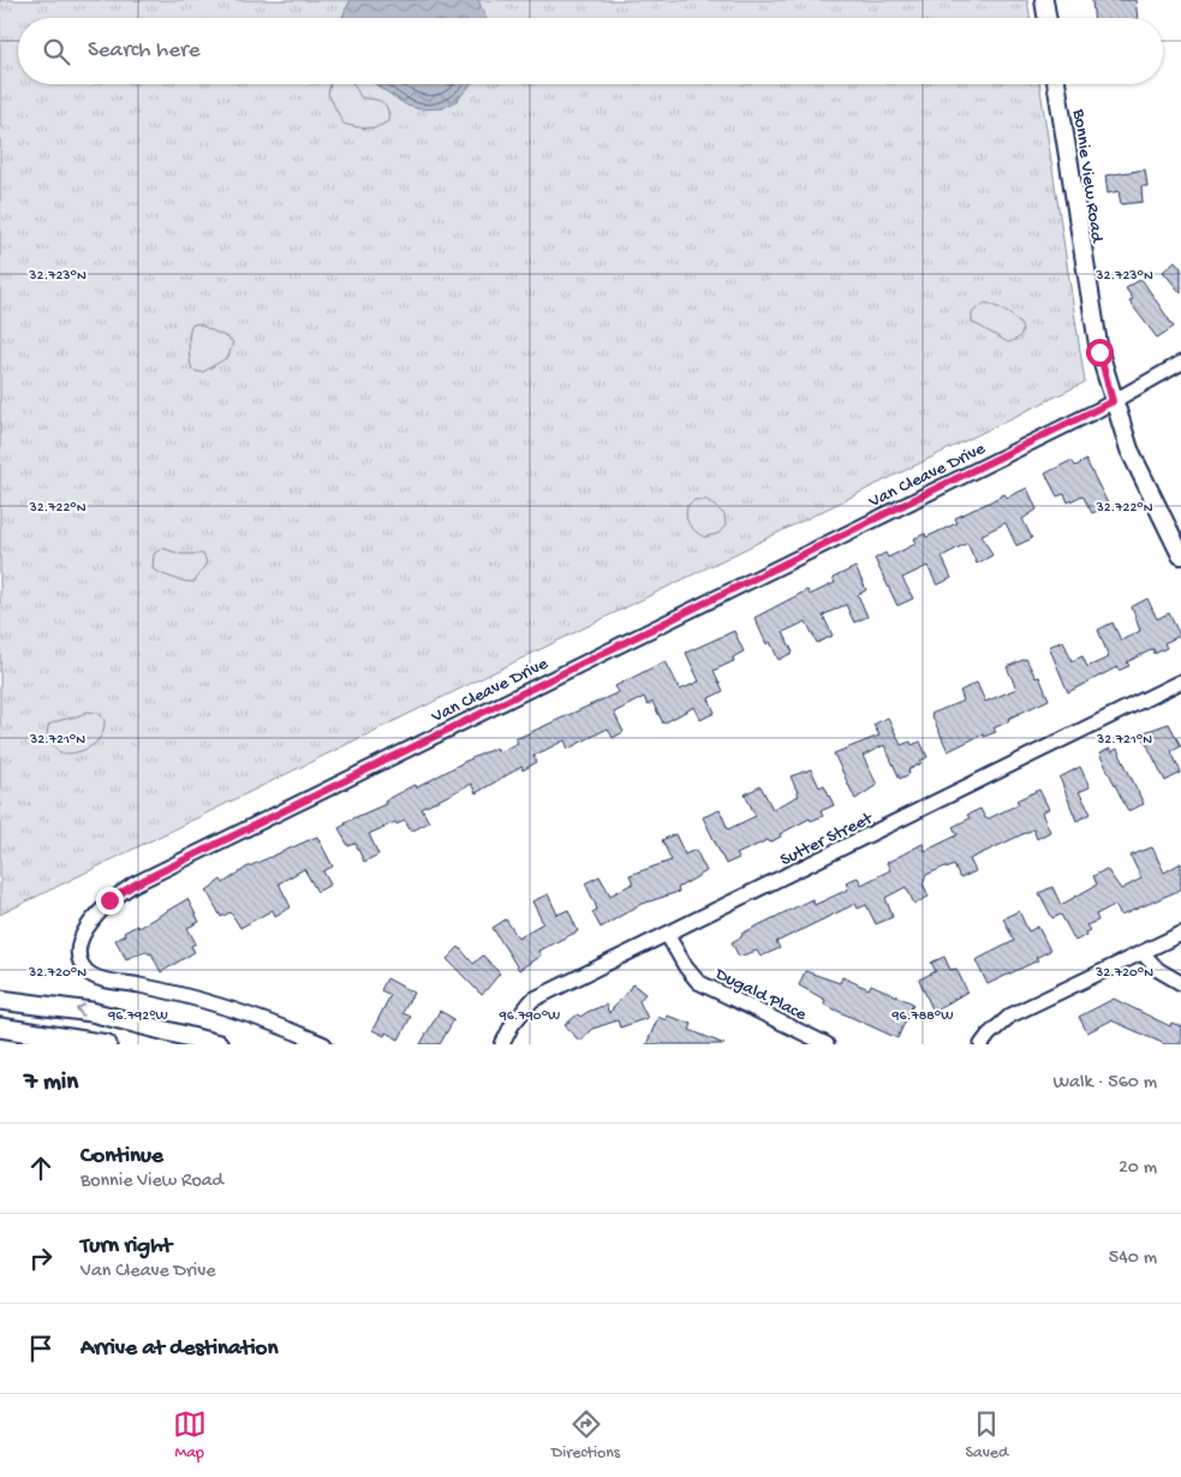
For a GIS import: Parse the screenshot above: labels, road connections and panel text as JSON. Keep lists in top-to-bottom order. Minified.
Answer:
{"streets":{"street":["Bonnie View Road","Van Cleave Drive","Sutter Street","Dugald Place"]},"crossings":[["Bonnie View Road","Van Cleave Drive"],["Sutter Street","Dugald Place"]],"page":{"search":"Search here","heading":["7 min","Walk · 560 m"],"list":[["Continue","Bonnie View Road","20 m"],["Turn right","Van Cleave Drive","540 m"],"Arrive at destination"],"nav":["Map","Directions","Saved"]},"coordinates":["32.723°N","32.722°N","32.721°N","32.720°N","96.792°W","96.790°W","96.788°W"]}
